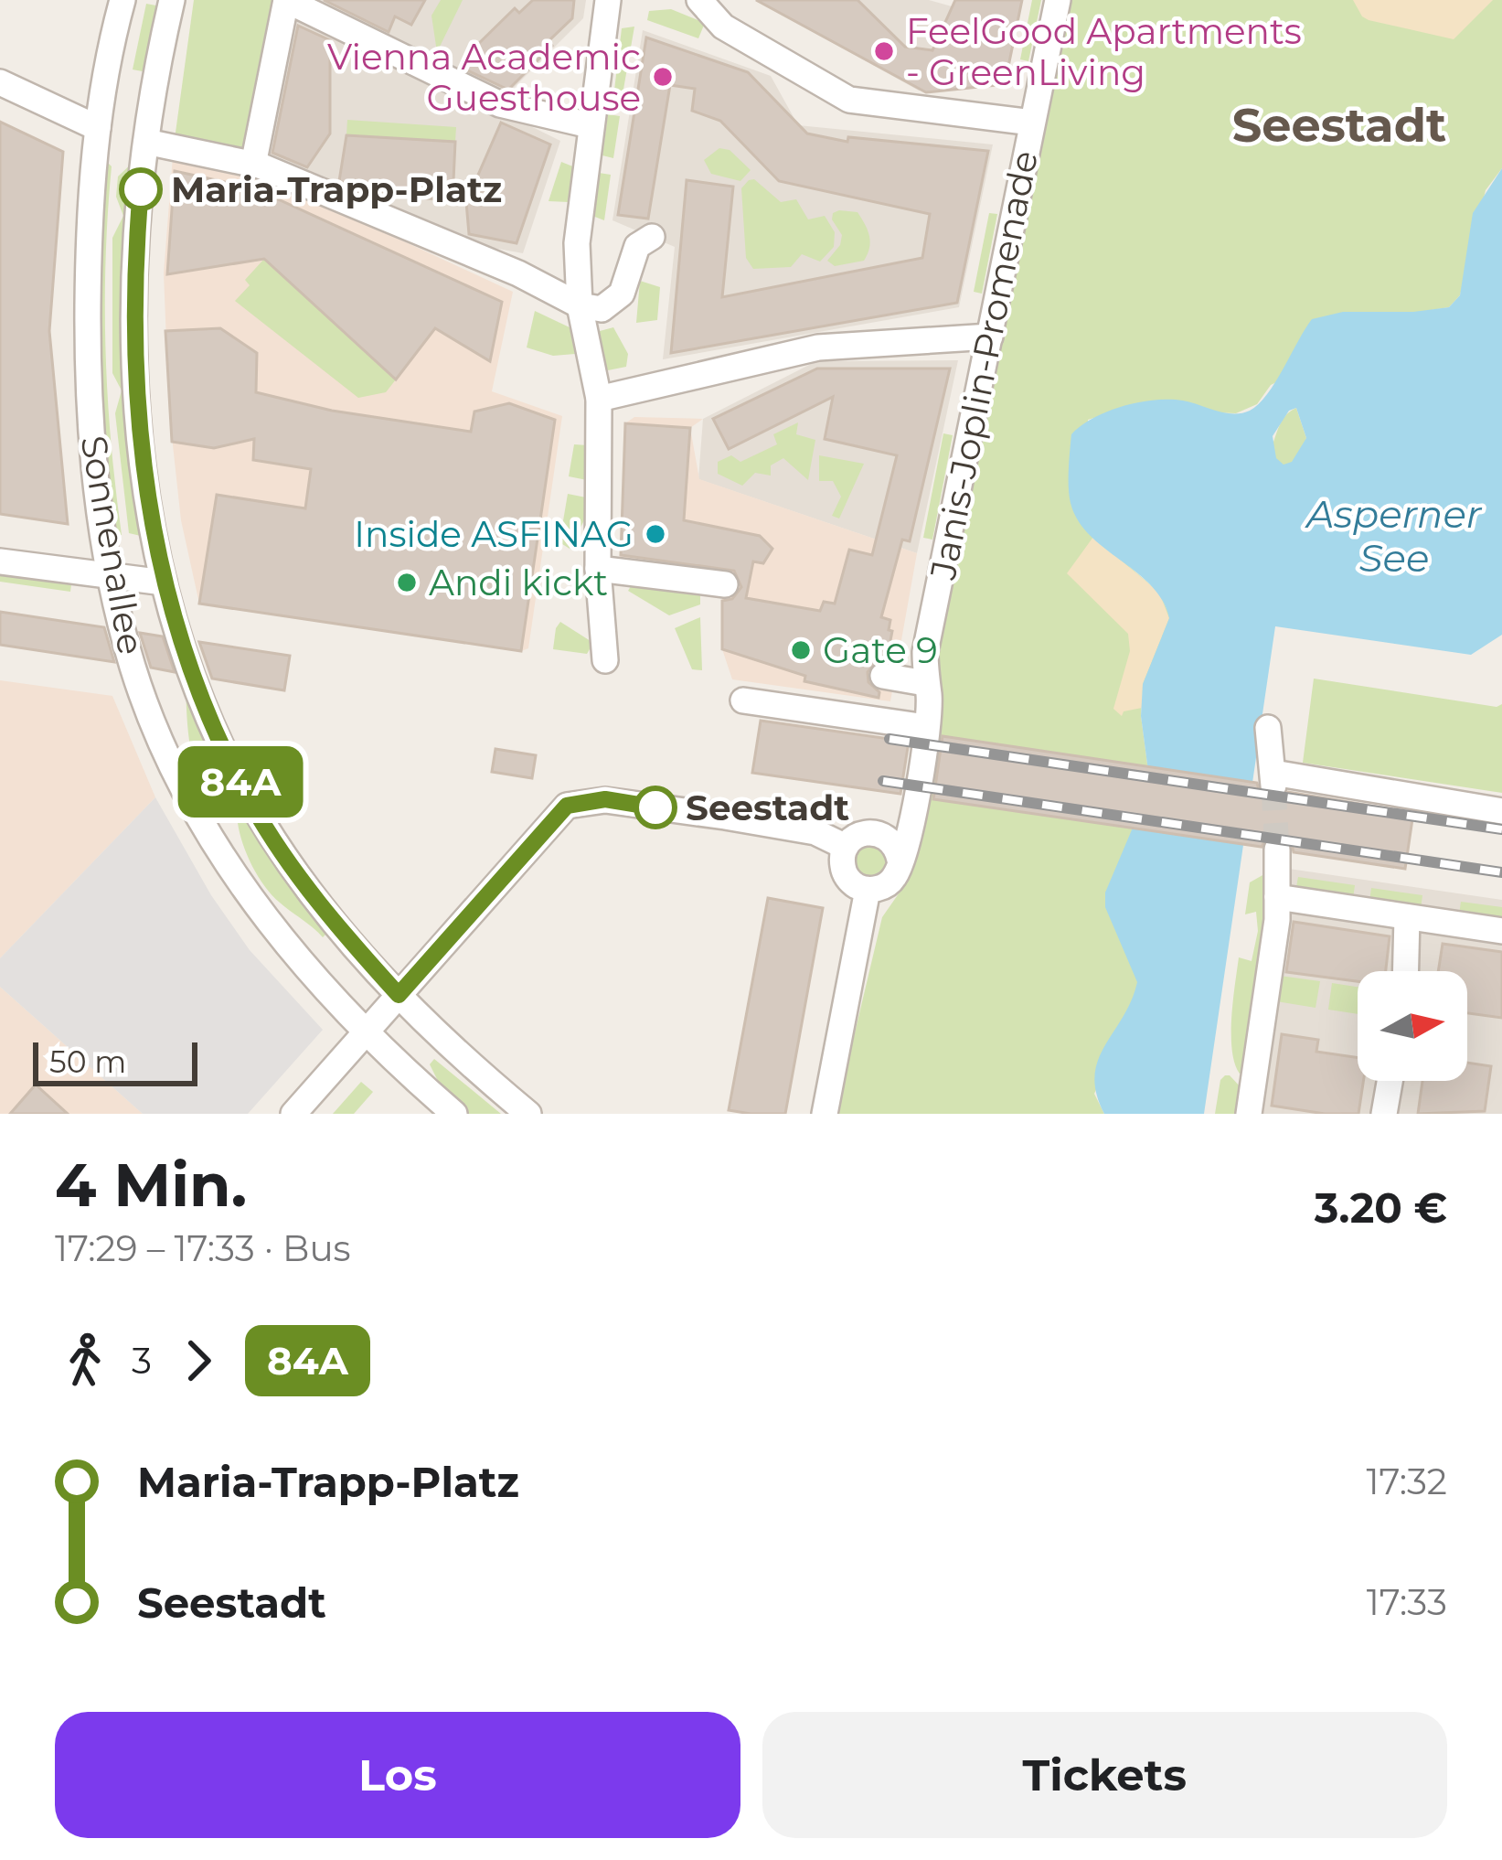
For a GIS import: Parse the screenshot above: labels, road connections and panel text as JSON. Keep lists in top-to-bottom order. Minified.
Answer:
{"streets":{"street":["Janis-Joplin-Promenade","Sonnenallee"]},"districts":["Seestadt"],"water":["Asperner See"],"places":["FeelGood Apartments - GreenLiving","Vienna Academic Guesthouse","Maria-Trapp-Platz","Inside ASFINAG","Andi kickt","Gate 9","Seestadt"],"lines":["bus line 84A"],"scale_bar":"50 m","north":"right","page":{"on_map":"84A","scale":"50 m","heading":["4 Min.","17:29 – 17:33 · Bus","3.20 €"],"legs":["3","84A"],"list":[{"name":"Maria-Trapp-Platz","value":"17:32"},{"name":"Seestadt","value":"17:33"}],"buttons":["Los","Tickets"]}}
